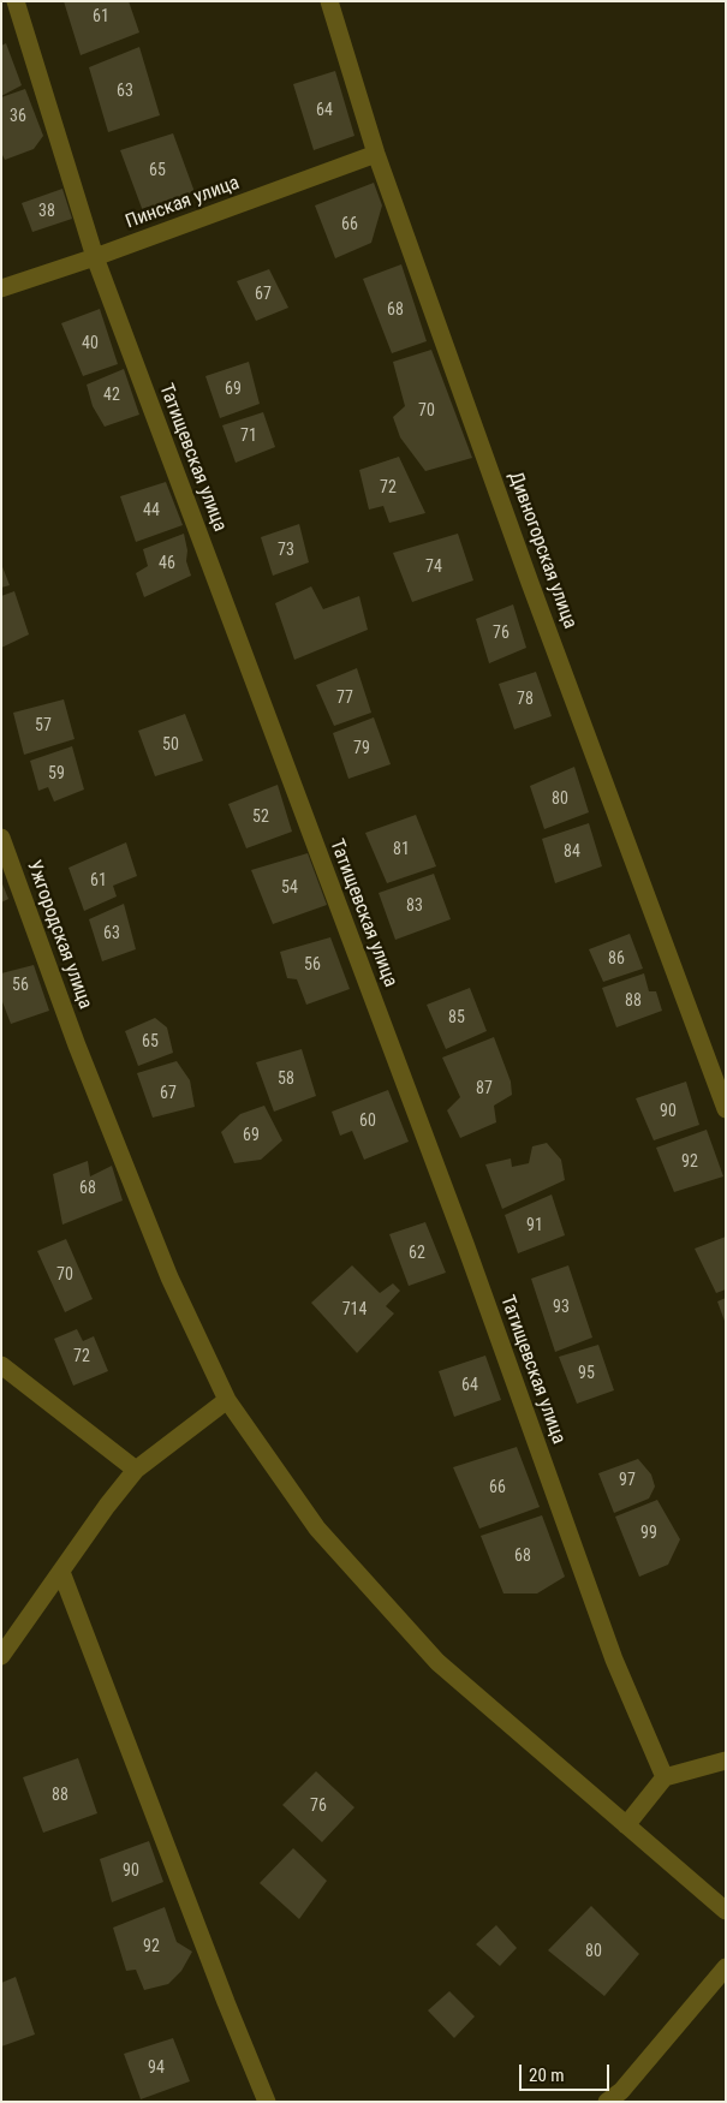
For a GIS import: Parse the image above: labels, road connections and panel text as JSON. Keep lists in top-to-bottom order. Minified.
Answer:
{"streets":{"street":["Пинская улица","Татищевская улица","Дивногорская улица","Ужгородская улица"]},"crossings":[["Пинская улица","Татищевская улица"],["Пинская улица","Дивногорская улица"]],"house_numbers":["61","63","64","36","65","38","66","67","68","40","69","42","70","71","72","44","73","46","74","76","77","78","57","50","79","59","80","52","81","84","61","54","83","63","86","56","56","88","85","65","58","87","67","90","60","69","92","68","91","62","70","93","714","72","95","64","97","66","99","68","88","76","90","92","80","94"],"scale_bar":"20 m"}
